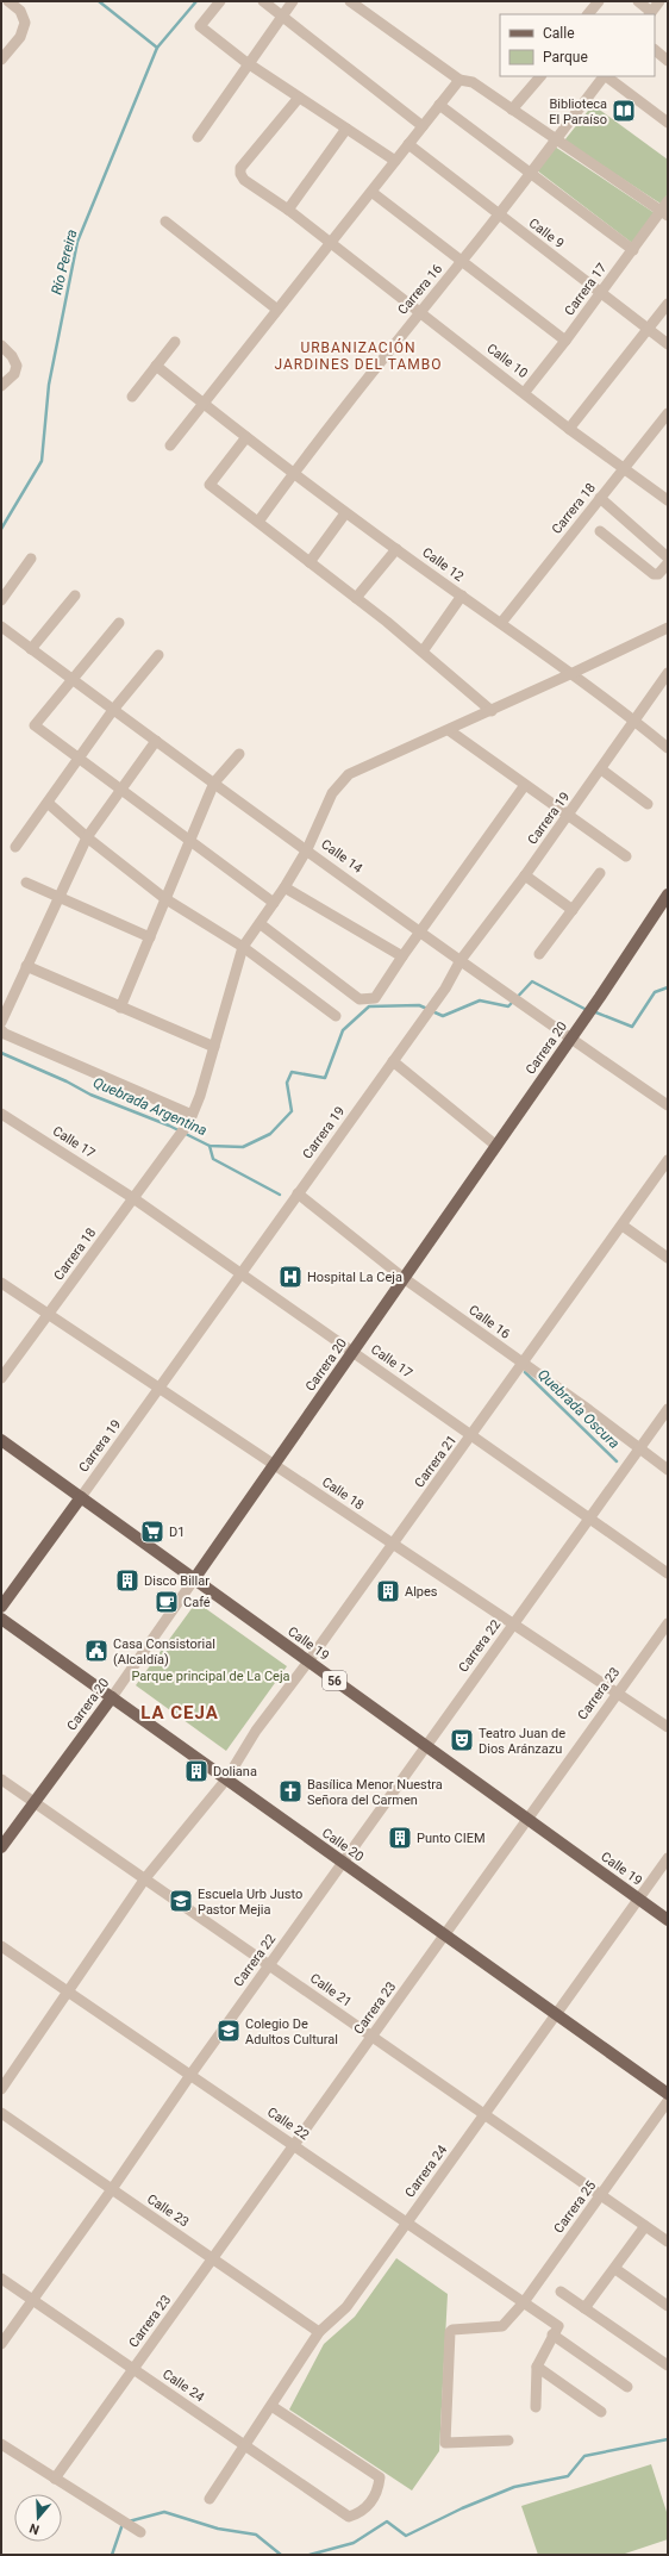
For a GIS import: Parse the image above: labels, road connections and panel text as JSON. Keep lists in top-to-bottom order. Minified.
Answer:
{"streets":{"main road":["Carrera 19","Carrera 20","Calle 19","56","Calle 20"],"street":["Calle 9","Carrera 16","Carrera 17","Calle 10","Carrera 18","Calle 12","Calle 14","Calle 17","Calle 16","Carrera 21","Calle 18","Carrera 22","Carrera 23","Calle 21","Calle 22","Carrera 24","Carrera 25","Calle 23","Calle 24"]},"crossings":[["Calle 9","Carrera 16"],["Calle 9","Carrera 17"],["Carrera 16","Calle 10"],["Carrera 16","Calle 12"],["Carrera 17","Calle 10"],["Calle 10","Carrera 18"],["Carrera 18","Calle 12"],["Carrera 18","Calle 17"],["Carrera 18","Calle 18"],["Calle 12","Carrera 19"],["Carrera 19","Calle 14"],["Carrera 19","Calle 17"],["Carrera 19","Calle 16"],["Carrera 19","Calle 18"],["Carrera 19","Calle 19"],["Calle 14","Carrera 20"],["Carrera 20","Calle 17"],["Carrera 20","Calle 16"],["Carrera 20","Calle 18"],["Carrera 20","Calle 19"],["Carrera 20","Calle 20"],["Carrera 20","Calle 21"],["Calle 17","Carrera 21"],["Calle 17","Carrera 22"],["Calle 16","Carrera 21"],["Calle 16","Carrera 22"],["Carrera 21","Calle 18"],["Carrera 21","Calle 19"],["Carrera 21","Calle 20"],["Carrera 21","Calle 21"],["Carrera 21","Calle 22"],["Calle 18","Carrera 22"],["Calle 18","Carrera 23"],["Calle 19","Carrera 22"],["Calle 19","Carrera 23"],["Calle 19","Carrera 24"],["Carrera 22","Calle 20"],["Carrera 22","Calle 21"],["Carrera 22","Calle 22"],["Carrera 22","Calle 23"],["Carrera 22","Calle 24"],["Carrera 23","Calle 20"],["Carrera 23","Calle 21"],["Carrera 23","Calle 22"],["Carrera 23","Calle 23"],["Carrera 23","Calle 24"],["Calle 20","Carrera 24"],["Calle 21","Carrera 24"],["Calle 21","Carrera 25"],["Calle 22","Carrera 24"],["Calle 22","Carrera 25"],["Carrera 24","Calle 23"],["Carrera 24","Calle 24"]],"districts":["URBANIZACIÓN JARDINES DEL TAMBO","LA CEJA"],"water":["Río Pereira","Quebrada Argentina","Quebrada Oscura"],"parks":["Parque principal de La Ceja"],"places":{"library":["Biblioteca El Paraíso"],"hospital":["Hospital La Ceja"],"supermarket":["D1"],"building":["Disco Billar","Alpes","Doliana","Punto CIEM"],"cafe":["Café"],"public building":["Casa Consistorial (Alcaldía)"],"theatre":["Teatro Juan de Dios Aránzazu"],"church":["Basílica Menor Nuestra Señora del Carmen"],"school or university":["Escuela Urb Justo Pastor Mejia","Colegio De Adultos Cultural"]},"legend":["Calle","Parque"],"north":"bottom"}
